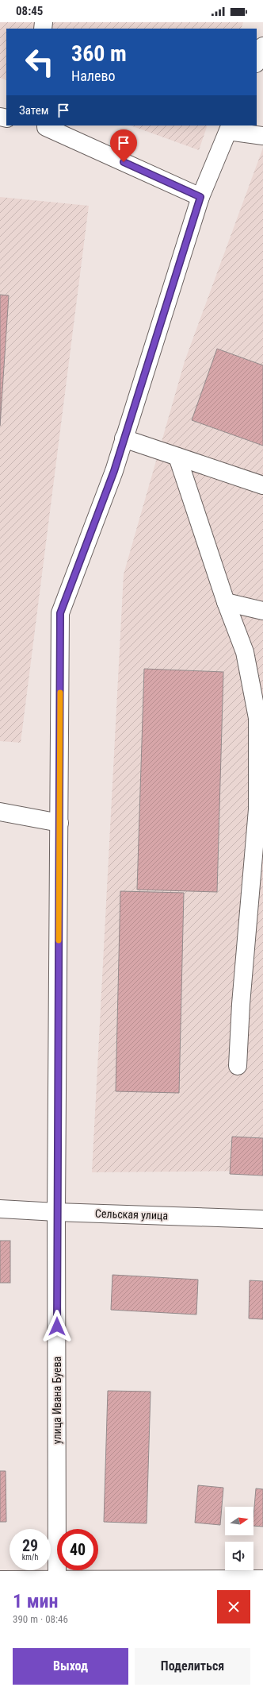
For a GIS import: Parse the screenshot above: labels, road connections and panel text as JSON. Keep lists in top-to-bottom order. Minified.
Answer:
{"streets":{"street":["Сельская улица","улица Ивана Буева"]},"crossings":[["Сельская улица","улица Ивана Буева"]],"north":"right","page":{"status":"08:45","turn":["360 m","Налево"],"then":"Затем","speed":"29 km/h","limit":"40","heading":["1 мин","390 m · 08:46"],"buttons":["Выход","Поделиться"]}}
